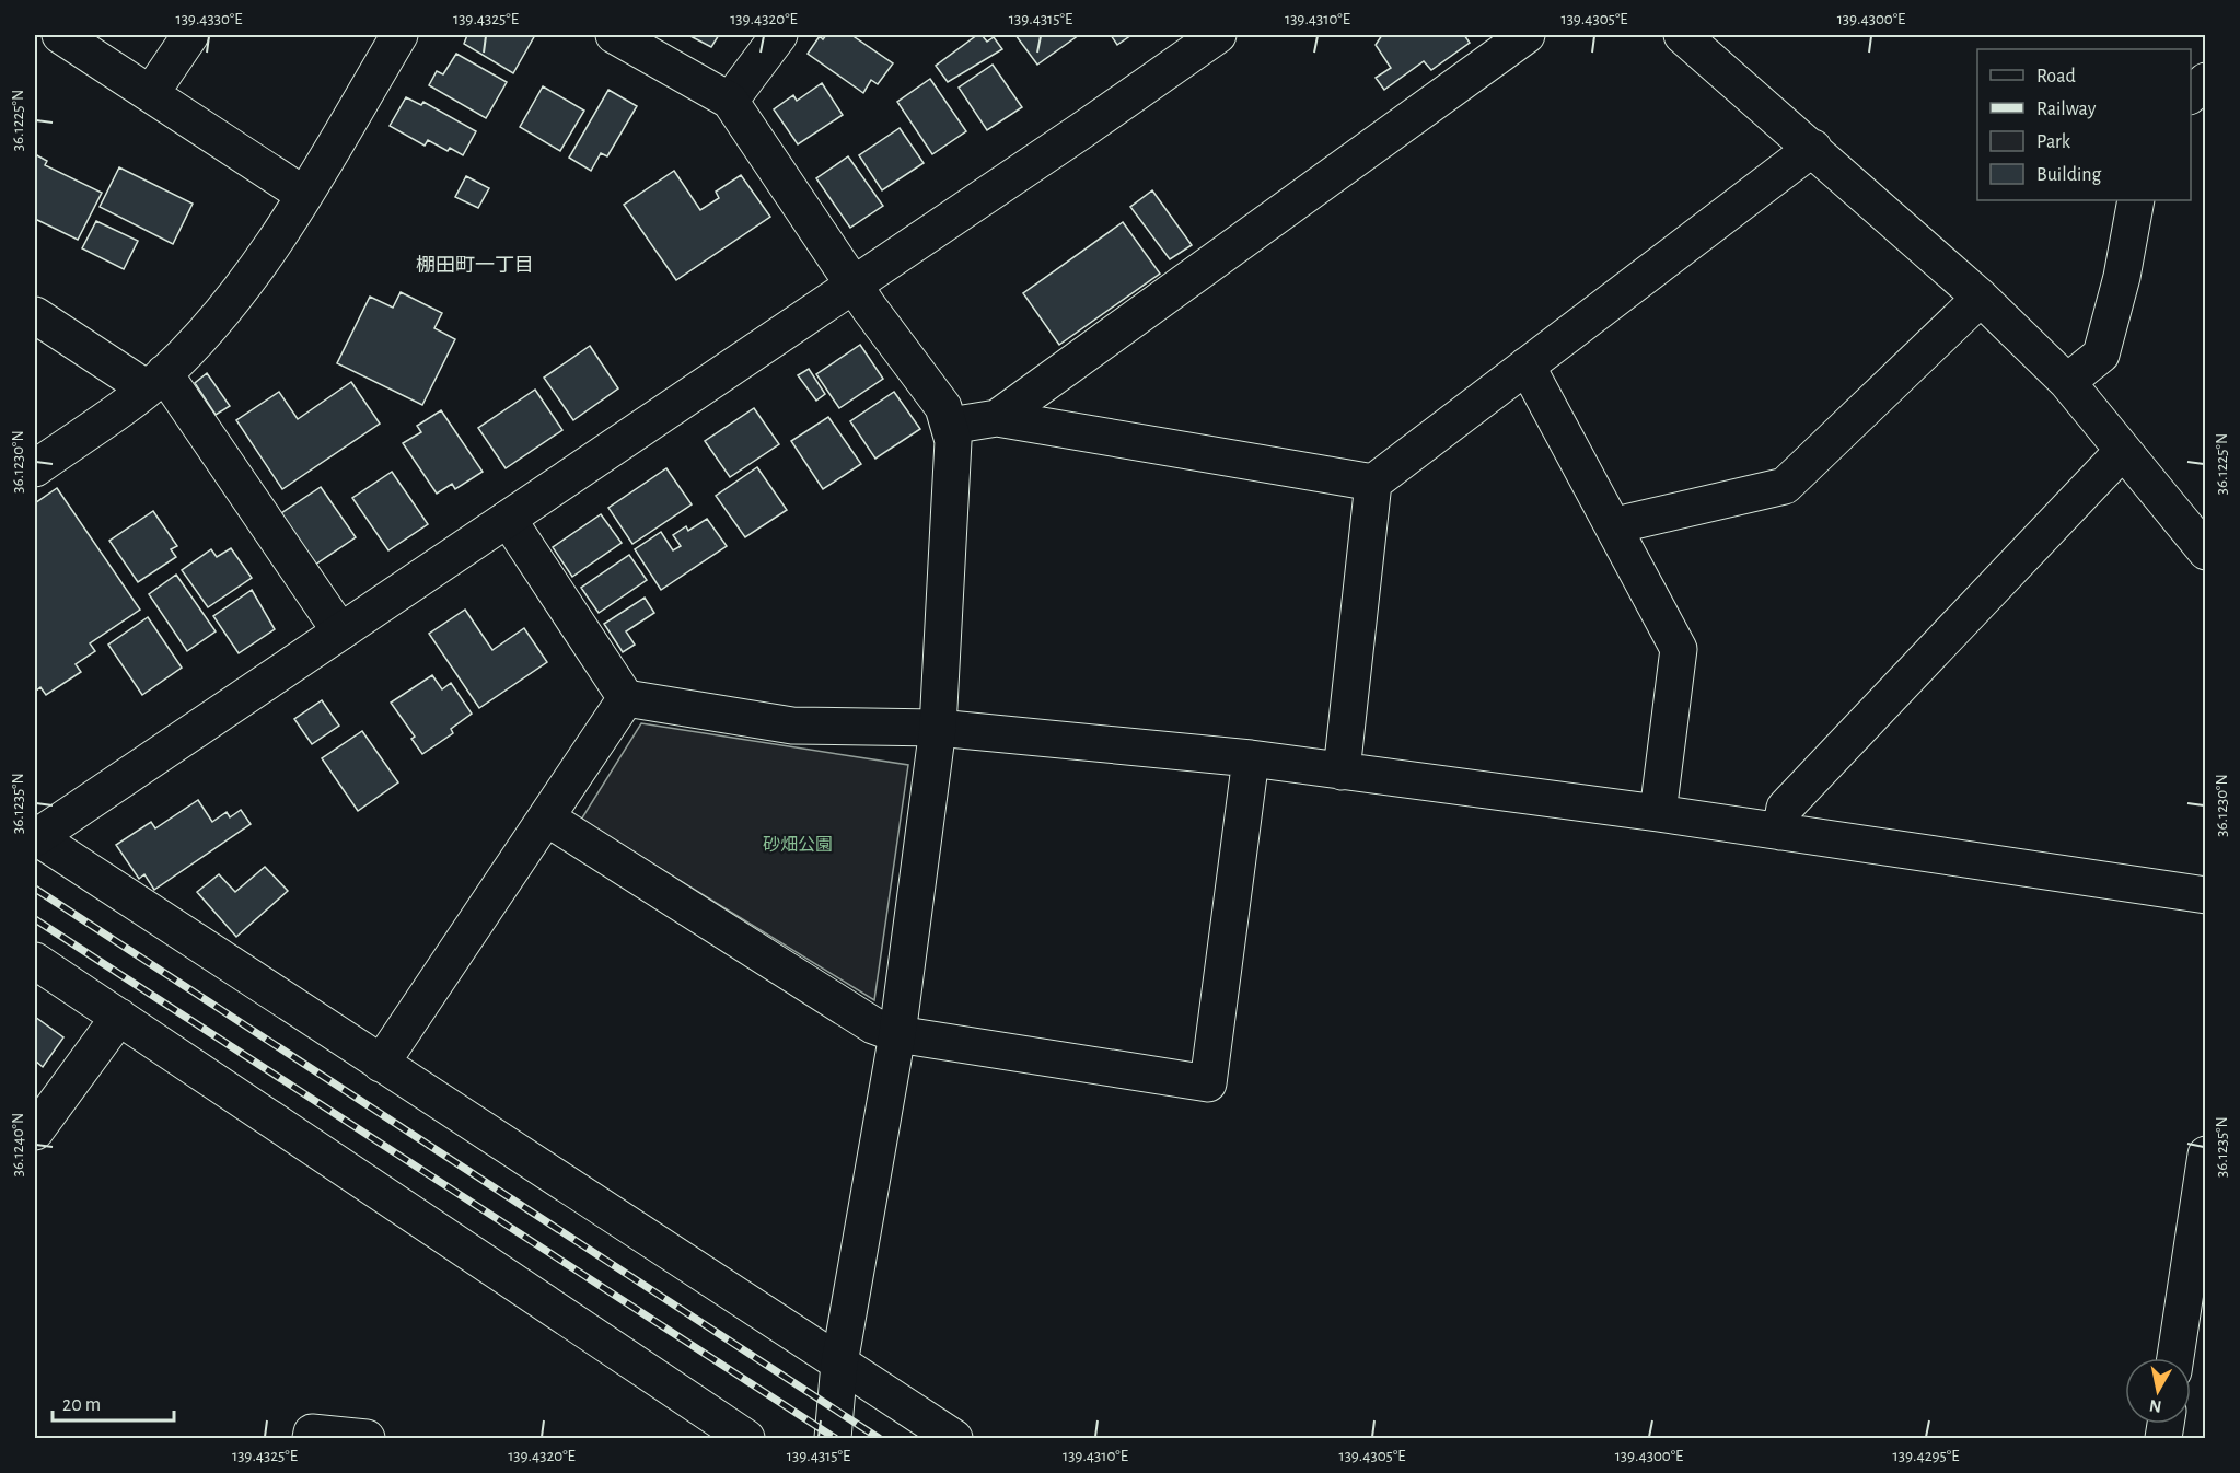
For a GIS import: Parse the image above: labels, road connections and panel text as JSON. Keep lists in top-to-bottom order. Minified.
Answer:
{"districts":["棚田町一丁目"],"parks":["砂畑公園"],"legend":["Road","Railway","Park","Building"],"scale_bar":"20 m","north":"bottom","coordinates":["139.4330°E","139.4325°E","139.4320°E","139.4315°E","139.4310°E","139.4305°E","139.4300°E","36.1225°N","36.1230°N","36.1235°N","36.1240°N","139.4295°E"]}
